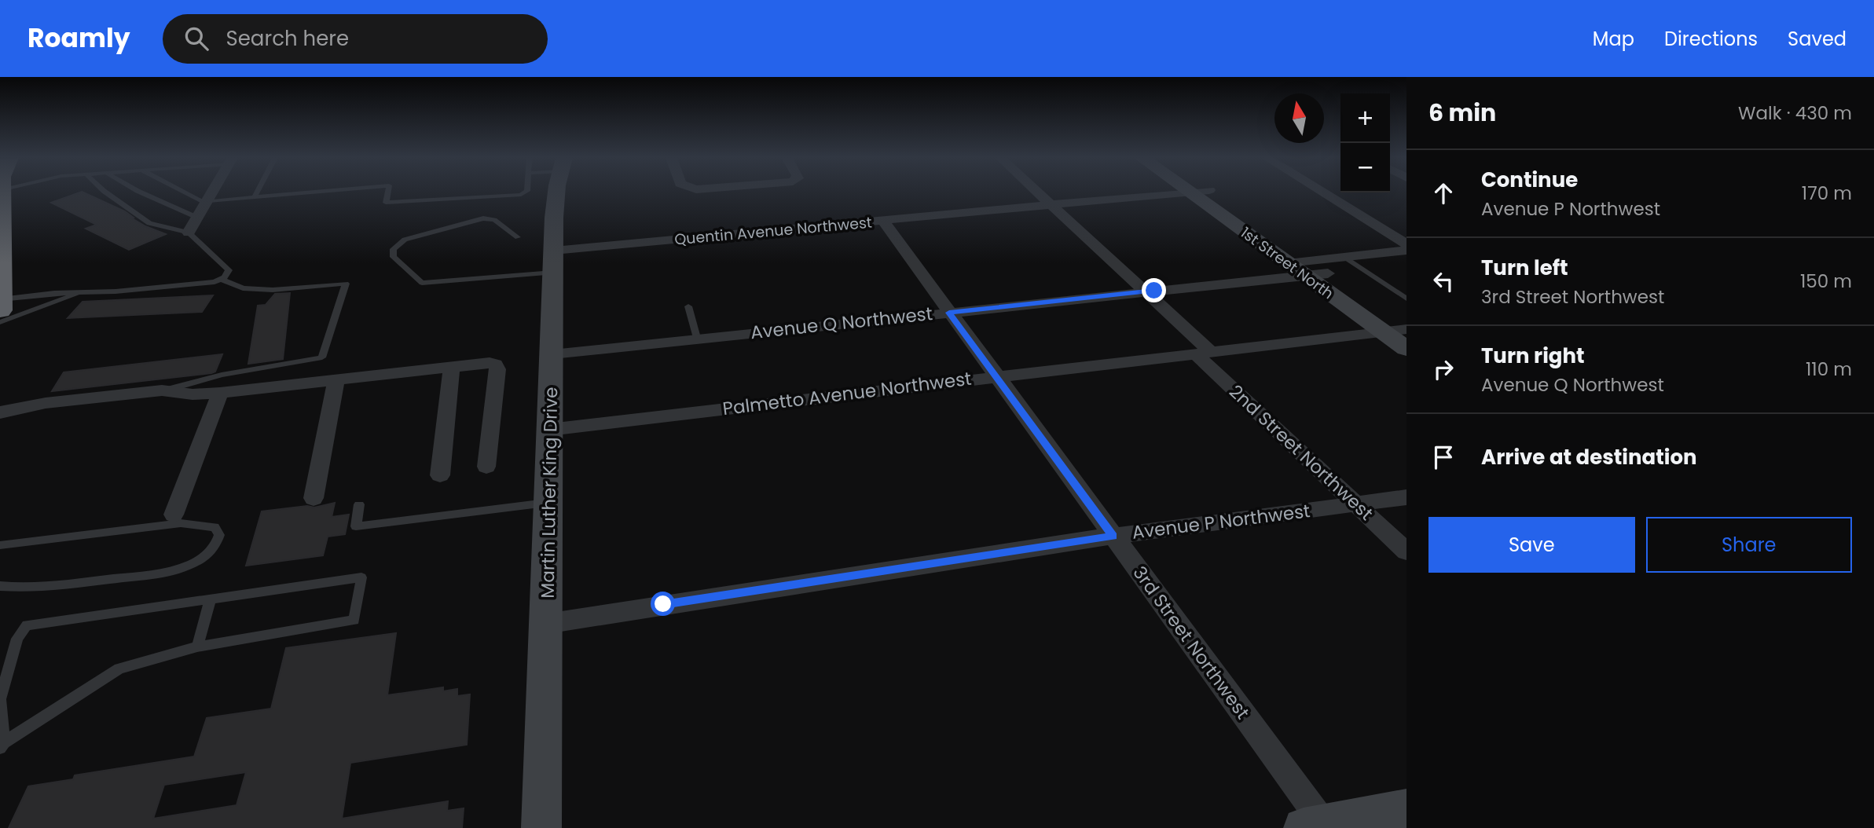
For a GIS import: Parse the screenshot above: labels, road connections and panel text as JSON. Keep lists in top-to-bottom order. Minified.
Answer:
{"streets":{"main road":["1st Street North","Martin Luther King Drive"],"street":["Quentin Avenue Northwest","Avenue Q Northwest","Palmetto Avenue Northwest","2nd Street Northwest","Avenue P Northwest","3rd Street Northwest"]},"crossings":[["Quentin Avenue Northwest","2nd Street Northwest"],["Quentin Avenue Northwest","Martin Luther King Drive"],["Quentin Avenue Northwest","3rd Street Northwest"],["1st Street North","Avenue Q Northwest"],["1st Street North","Palmetto Avenue Northwest"],["Avenue Q Northwest","2nd Street Northwest"],["Avenue Q Northwest","Martin Luther King Drive"],["Avenue Q Northwest","3rd Street Northwest"],["Palmetto Avenue Northwest","2nd Street Northwest"],["Palmetto Avenue Northwest","Martin Luther King Drive"],["Palmetto Avenue Northwest","3rd Street Northwest"],["2nd Street Northwest","Avenue P Northwest"],["Martin Luther King Drive","Avenue P Northwest"],["Avenue P Northwest","3rd Street Northwest"]],"north":"top","page":{"header":"Roamly","search":"Search here","nav":["Map","Directions","Saved"],"heading":["6 min","Walk · 430 m"],"map_buttons":["+","−"],"list":[["Continue","Avenue P Northwest","170 m"],["Turn left","3rd Street Northwest","150 m"],["Turn right","Avenue Q Northwest","110 m"],"Arrive at destination"],"buttons":["Save","Share"]}}
